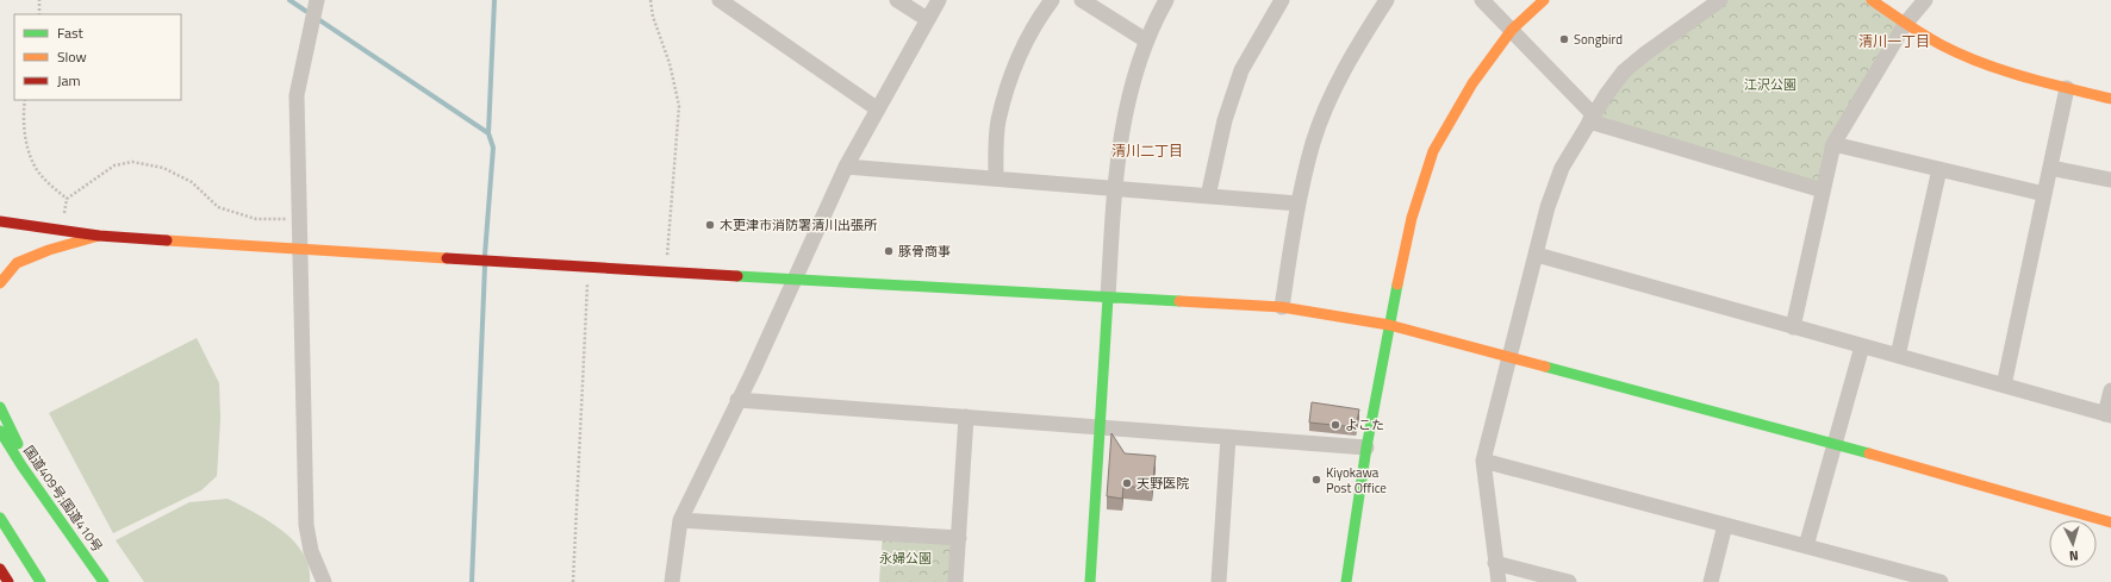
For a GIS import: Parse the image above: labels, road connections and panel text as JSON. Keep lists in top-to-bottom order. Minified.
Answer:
{"streets":{"main road":["国道409号;国道410号"]},"districts":["清川一丁目","清川二丁目"],"parks":["江沢公園","永婦公園"],"places":["Songbird","木更津市消防署清川出張所","豚骨商事","よこた","Kiyokawa Post Office","天野医院"],"legend":["Fast","Slow","Jam"],"north":"bottom"}
